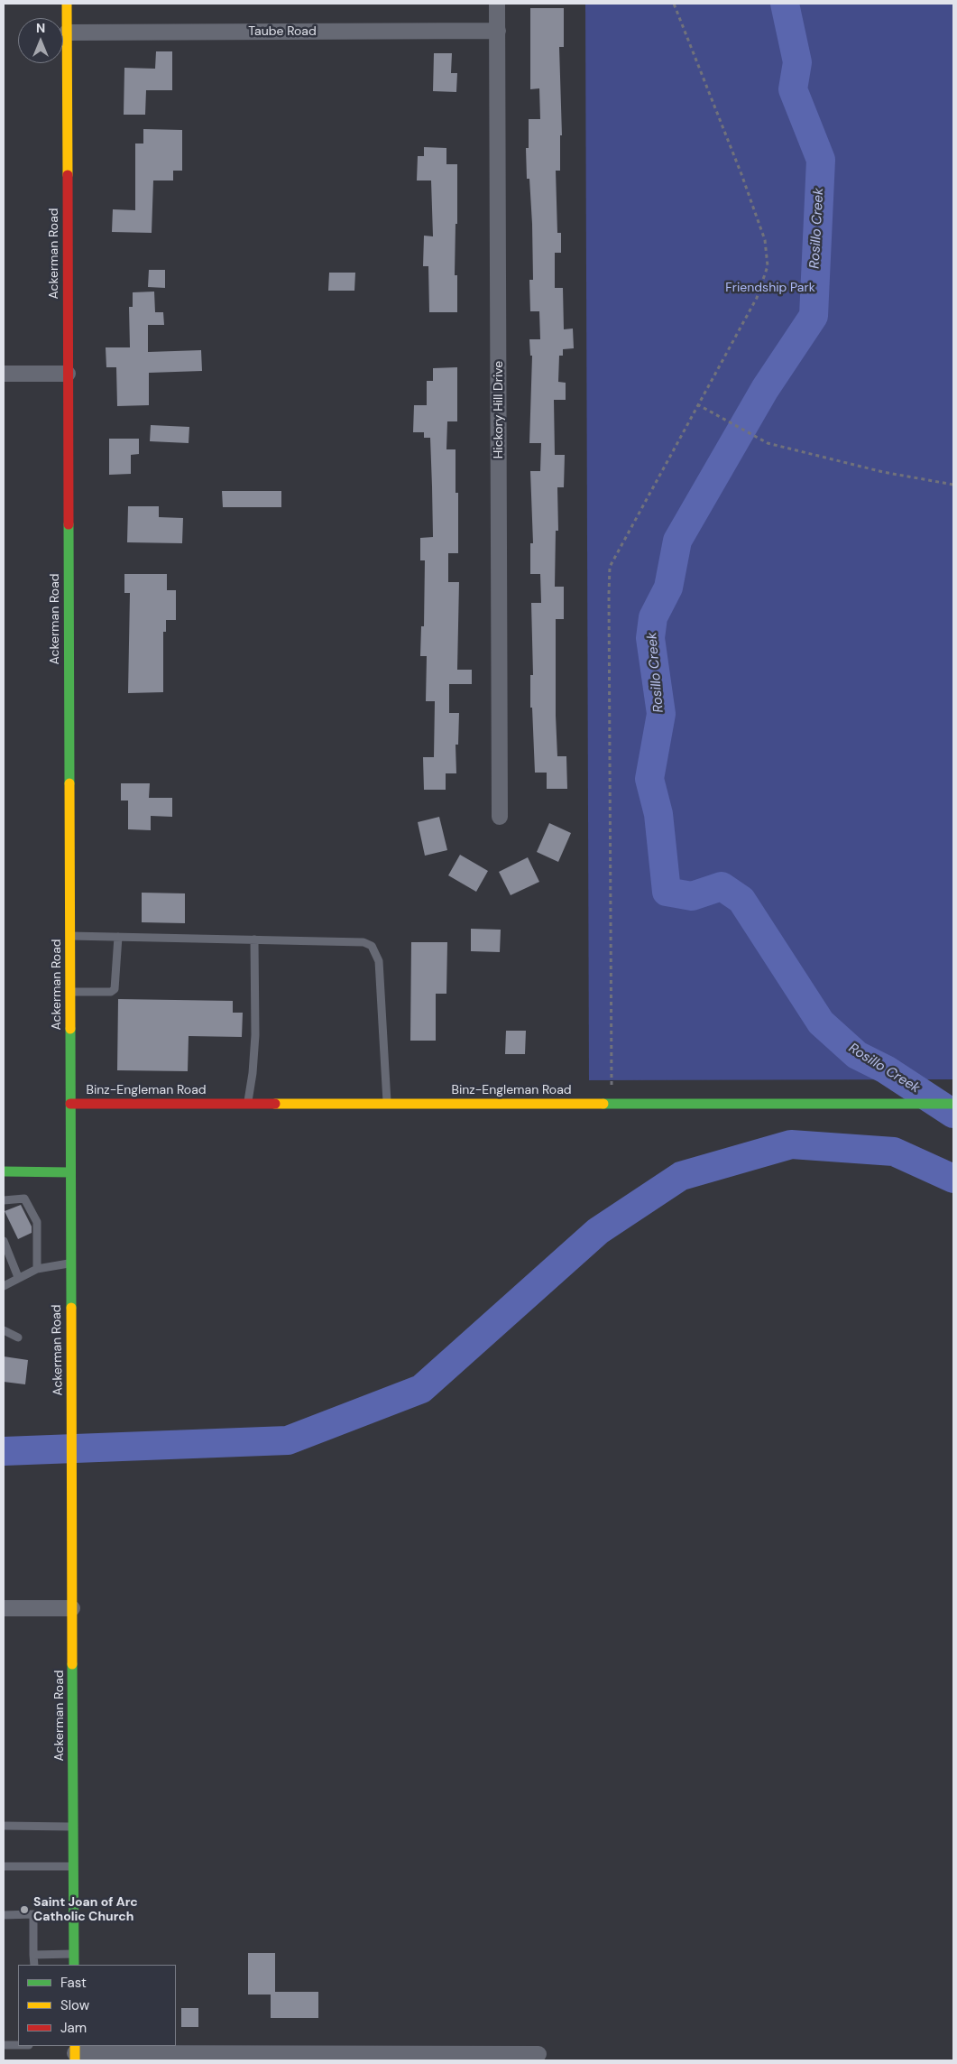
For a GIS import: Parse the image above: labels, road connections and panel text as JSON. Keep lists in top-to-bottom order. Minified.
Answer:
{"streets":{"street":["Taube Road","Ackerman Road","Hickory Hill Drive","Binz-Engleman Road"]},"crossings":[["Taube Road","Ackerman Road"],["Taube Road","Hickory Hill Drive"],["Ackerman Road","Binz-Engleman Road"]],"water":["Rosillo Creek"],"parks":["Friendship Park"],"places":["Saint Joan of Arc Catholic Church"],"legend":["Fast","Slow","Jam"],"north":"top"}
